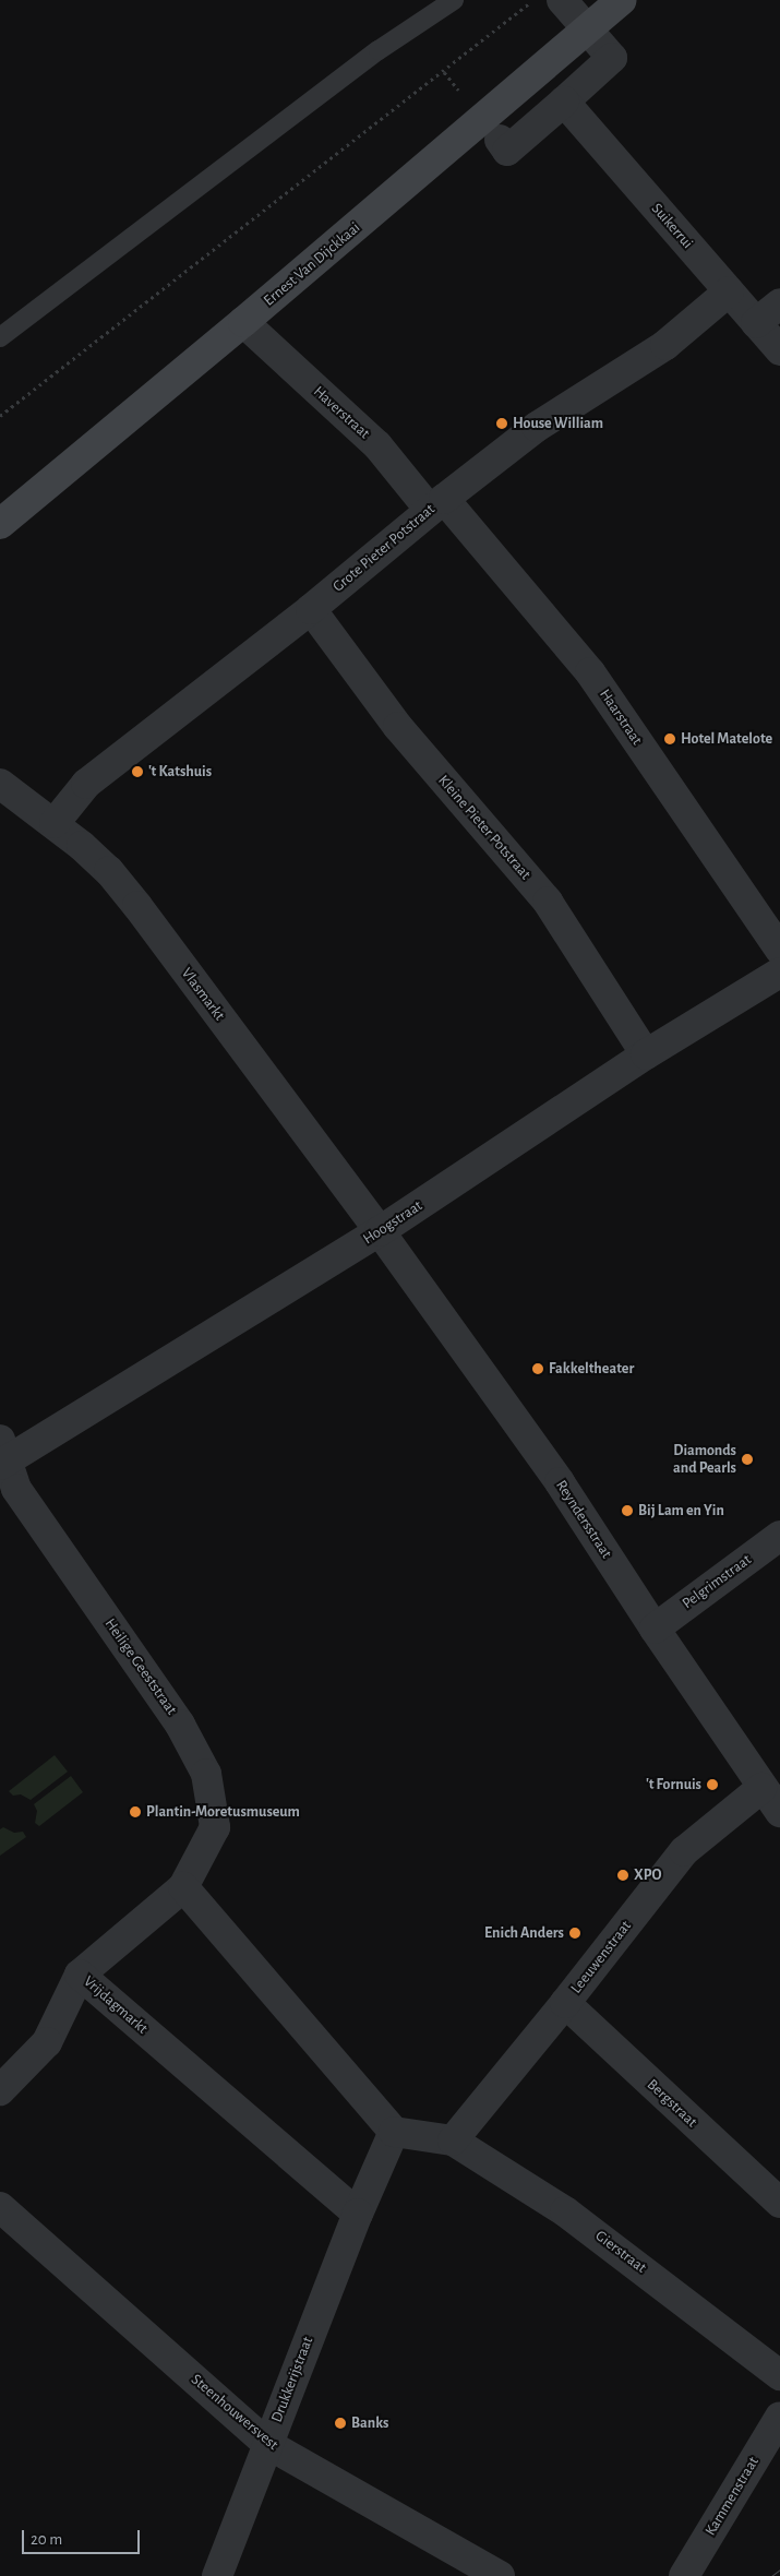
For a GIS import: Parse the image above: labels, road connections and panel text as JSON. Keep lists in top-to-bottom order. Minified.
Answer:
{"streets":{"street":["Suikerrui","Ernest Van Dijckkaai","Haverstraat","Grote Pieter Potstraat","Haarstraat","Kleine Pieter Potstraat","Vlasmarkt","Hoogstraat","Reyndersstraat","Pelgrimstraat","Heilige Geeststraat","Leeuwenstraat","Vrijdagmarkt","Bergstraat","Gierstraat","Drukkerijstraat","Steenhouwersvest","Kammenstraat"]},"crossings":[["Suikerrui","Grote Pieter Potstraat"],["Ernest Van Dijckkaai","Haverstraat"],["Haverstraat","Grote Pieter Potstraat"],["Haverstraat","Haarstraat"],["Grote Pieter Potstraat","Haarstraat"],["Grote Pieter Potstraat","Kleine Pieter Potstraat"],["Grote Pieter Potstraat","Vlasmarkt"],["Kleine Pieter Potstraat","Hoogstraat"],["Vlasmarkt","Hoogstraat"],["Vlasmarkt","Reyndersstraat"],["Hoogstraat","Reyndersstraat"],["Hoogstraat","Heilige Geeststraat"],["Reyndersstraat","Pelgrimstraat"],["Reyndersstraat","Leeuwenstraat"],["Heilige Geeststraat","Vrijdagmarkt"],["Leeuwenstraat","Bergstraat"],["Leeuwenstraat","Gierstraat"],["Vrijdagmarkt","Drukkerijstraat"],["Drukkerijstraat","Steenhouwersvest"]],"places":["House William","Hotel Matelote","'t Katshuis","Fakkeltheater","Diamonds and Pearls","Bij Lam en Yin","'t Fornuis","Plantin-Moretusmuseum","XPO","Enich Anders","Banks"],"scale_bar":"20 m"}
